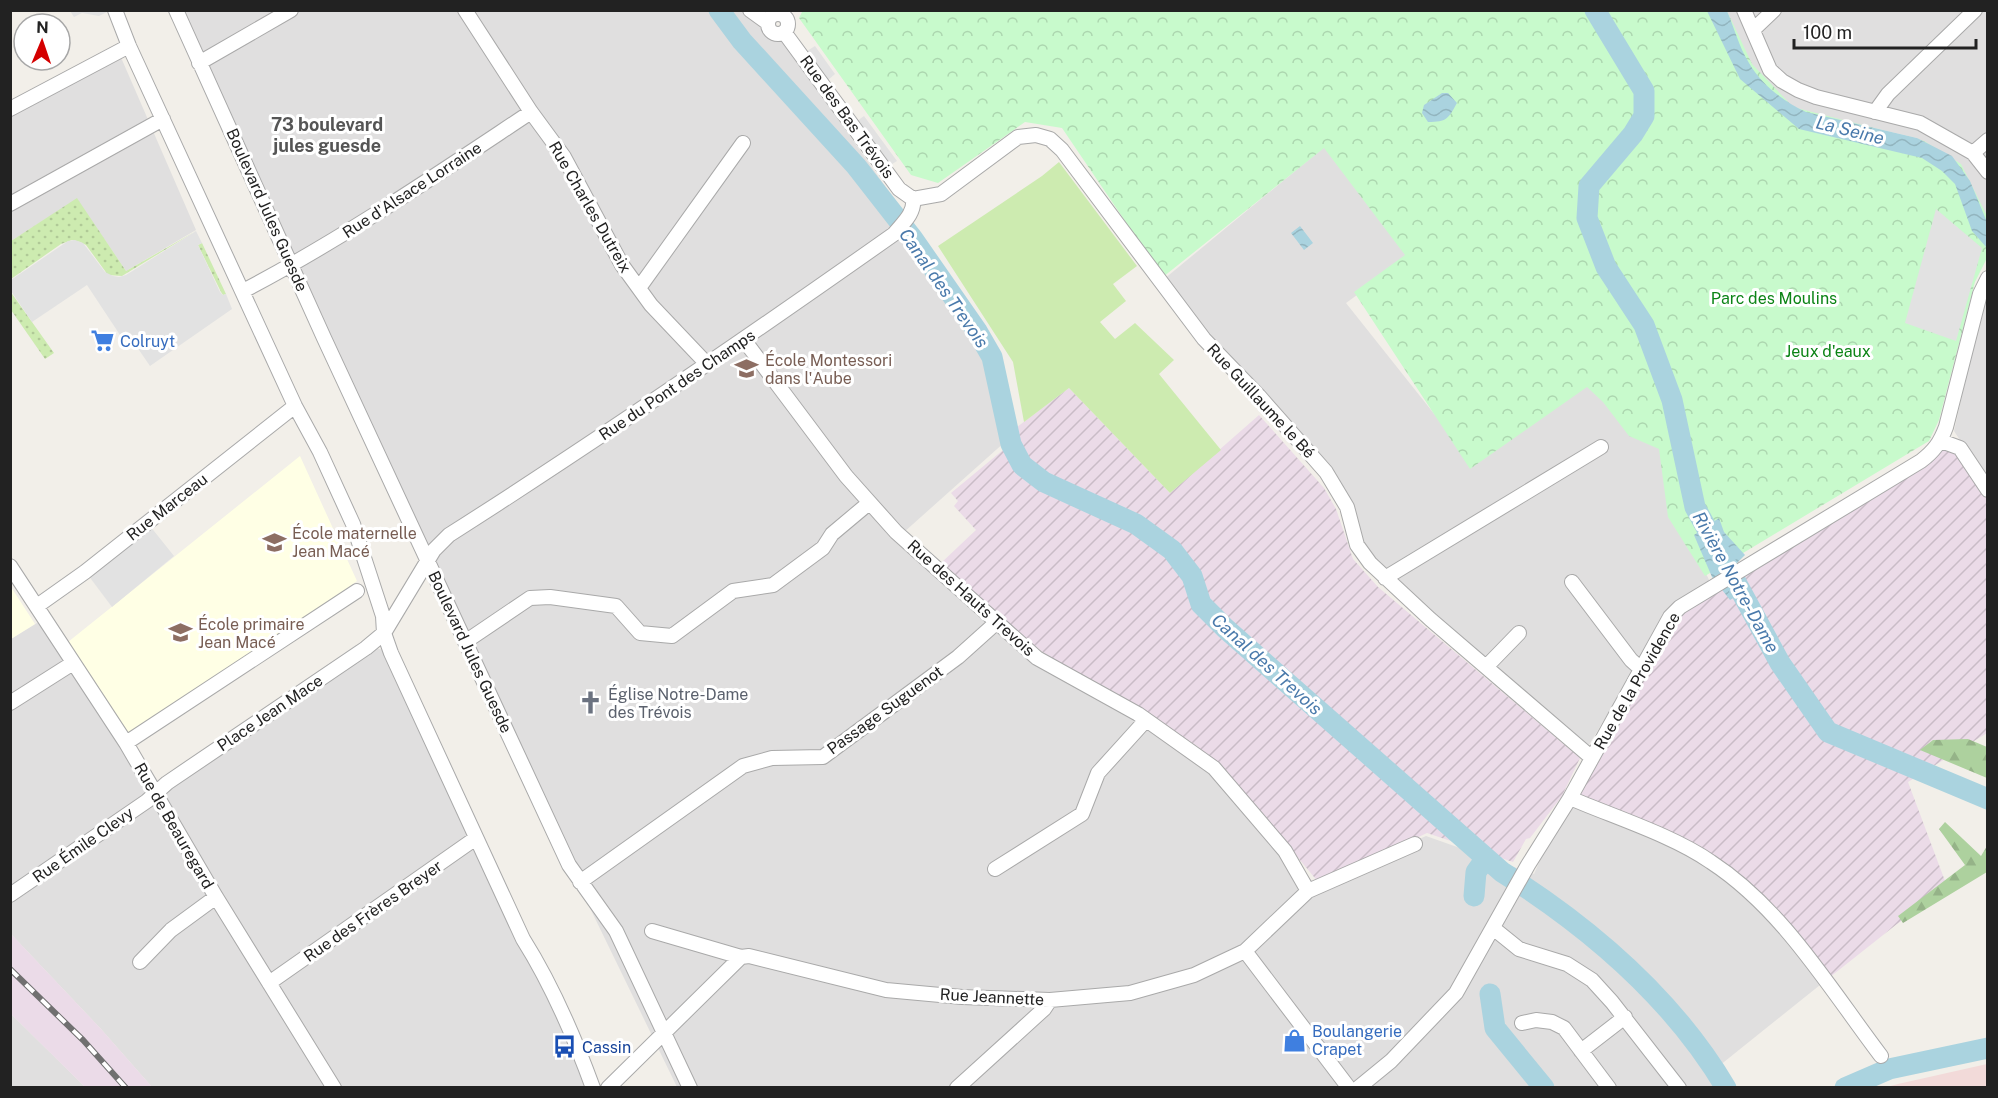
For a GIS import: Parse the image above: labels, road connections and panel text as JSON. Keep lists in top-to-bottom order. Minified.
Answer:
{"streets":{"street":["Rue des Bas Trévois","Rue d'Alsace Lorraine","Rue Charles Dutreix","Boulevard Jules Guesde","Rue du Pont des Champs","Rue Guillaume le Bé","Rue Marceau","Rue des Hauts Trevois","Rue de la Providence","Passage Suguenot","Place Jean Mace","Rue de Beauregard","Rue Émile Clevy","Rue des Frères Breyer","Rue Jeannette"]},"crossings":[["Rue des Bas Trévois","Rue du Pont des Champs"],["Rue des Bas Trévois","Rue Guillaume le Bé"],["Rue d'Alsace Lorraine","Rue Charles Dutreix"],["Rue d'Alsace Lorraine","Boulevard Jules Guesde"],["Rue Charles Dutreix","Rue du Pont des Champs"],["Boulevard Jules Guesde","Rue du Pont des Champs"],["Boulevard Jules Guesde","Passage Suguenot"],["Rue du Pont des Champs","Rue Guillaume le Bé"],["Rue du Pont des Champs","Rue des Hauts Trevois"],["Rue du Pont des Champs","Place Jean Mace"],["Rue Guillaume le Bé","Rue de la Providence"],["Rue Marceau","Rue de Beauregard"],["Rue des Hauts Trevois","Passage Suguenot"],["Rue des Hauts Trevois","Rue Jeannette"],["Place Jean Mace","Rue de Beauregard"],["Place Jean Mace","Rue Émile Clevy"],["Rue de Beauregard","Rue Émile Clevy"],["Rue de Beauregard","Rue des Frères Breyer"]],"districts":["73 boulevard jules guesde"],"water":["La Seine","Canal des Trevois","Rivière Notre-Dame"],"parks":["Parc des Moulins","Jeux d'eaux"],"places":{"supermarket":["Colruyt"],"school or university":["École Montessori dans l'Aube","École maternelle Jean Macé","École primaire Jean Macé"],"church":["Église Notre-Dame des Trévois"],"shop":["Boulangerie Crapet"],"bus stop":["Cassin"]},"scale_bar":"100 m","north":"top"}
